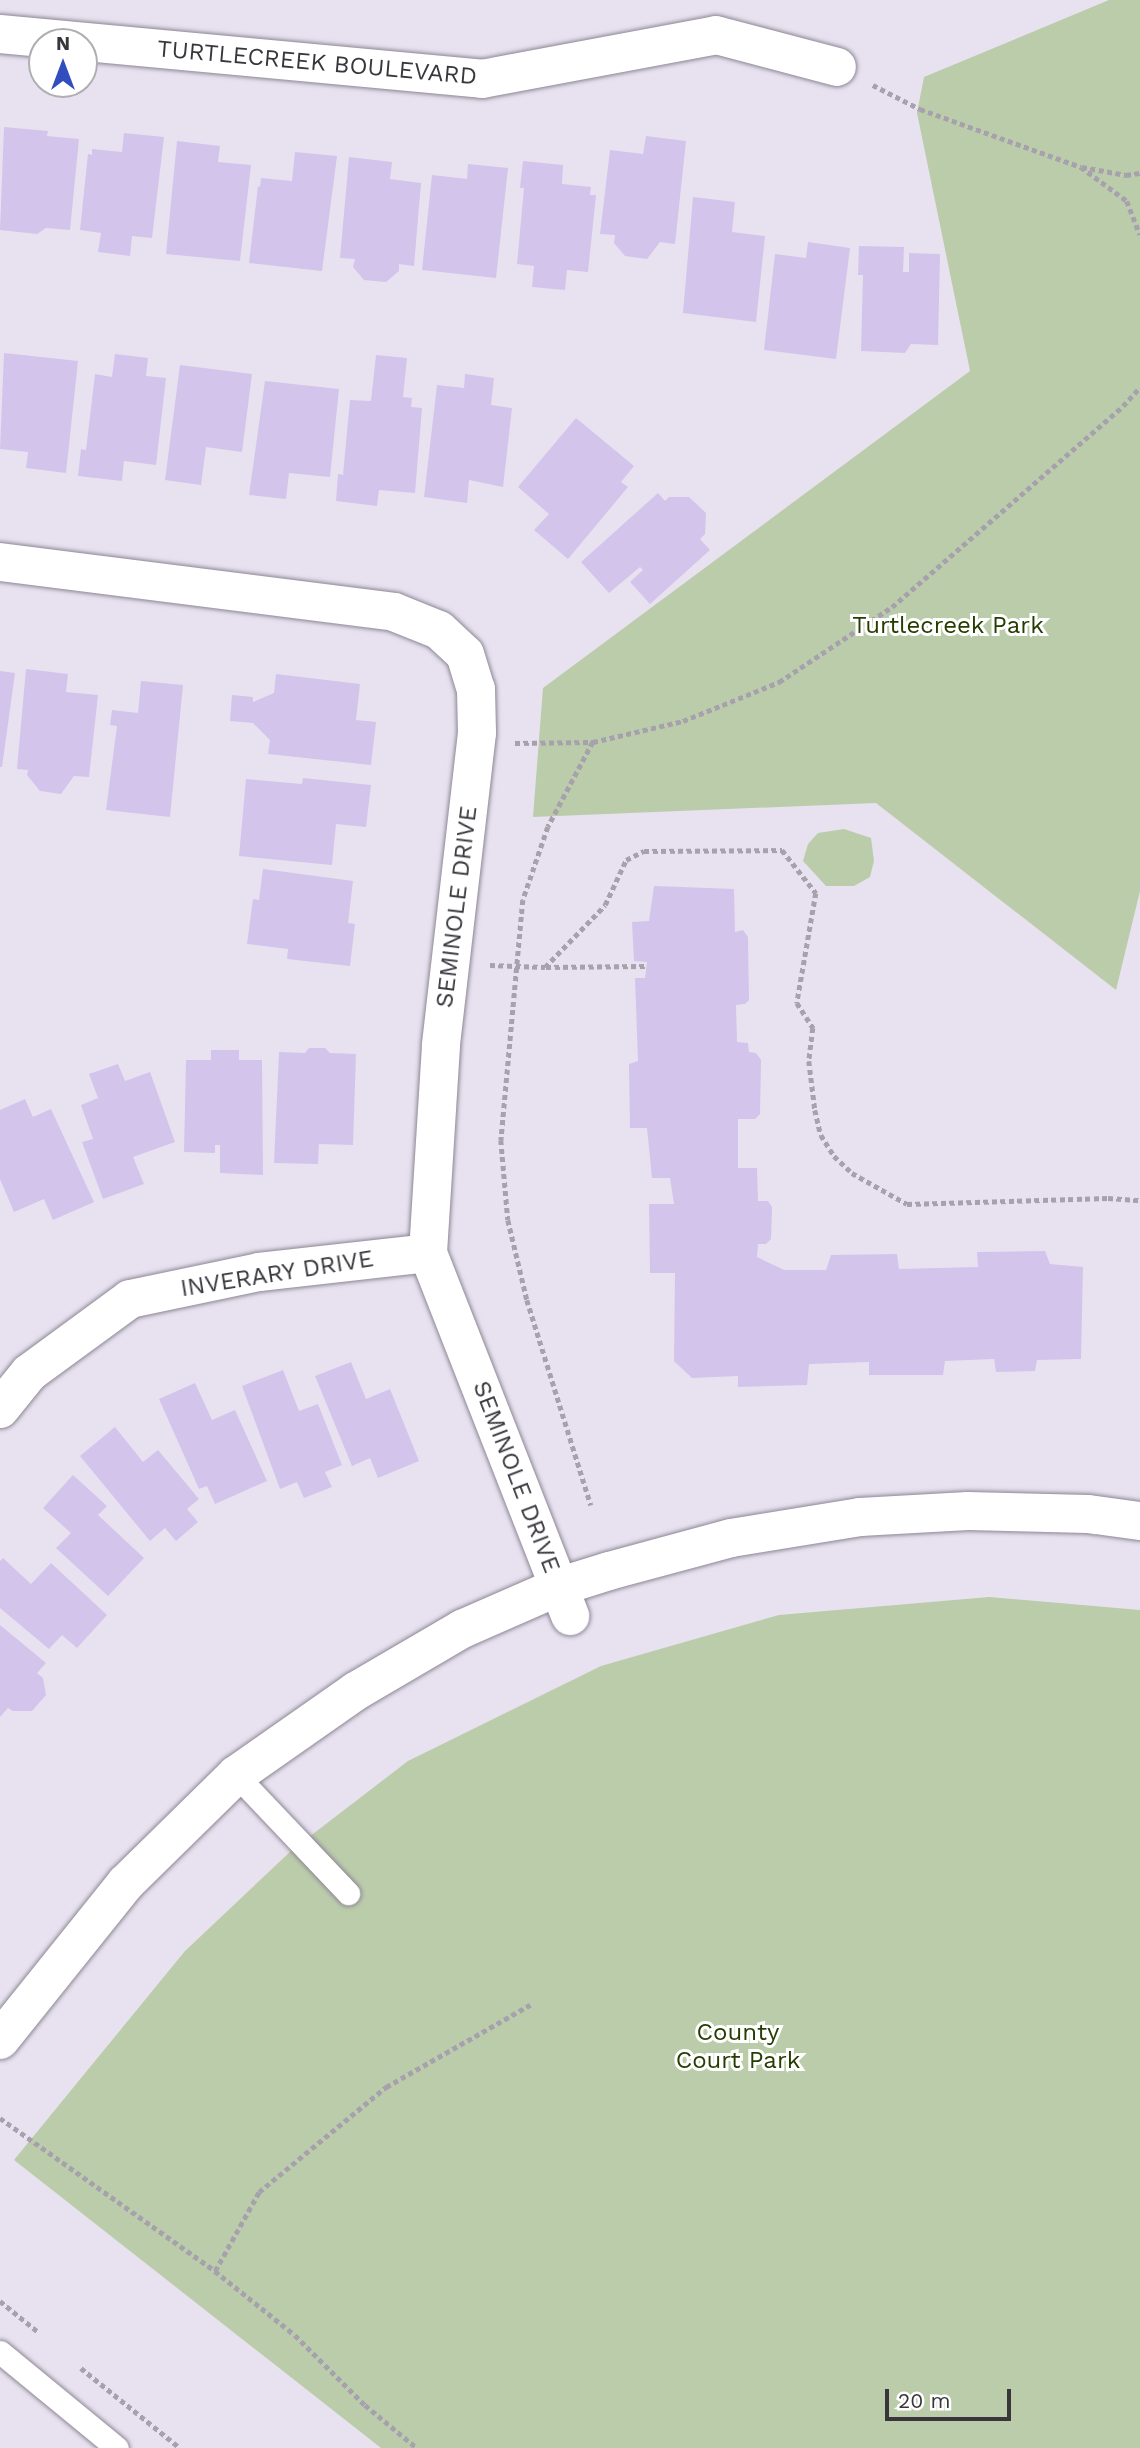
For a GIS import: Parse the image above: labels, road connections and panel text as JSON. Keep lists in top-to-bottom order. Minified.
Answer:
{"streets":{"street":["TURTLECREEK BOULEVARD","SEMINOLE DRIVE","INVERARY DRIVE"]},"crossings":[["SEMINOLE DRIVE","INVERARY DRIVE"]],"parks":["Turtlecreek Park","County Court Park"],"scale_bar":"20 m","north":"top"}
